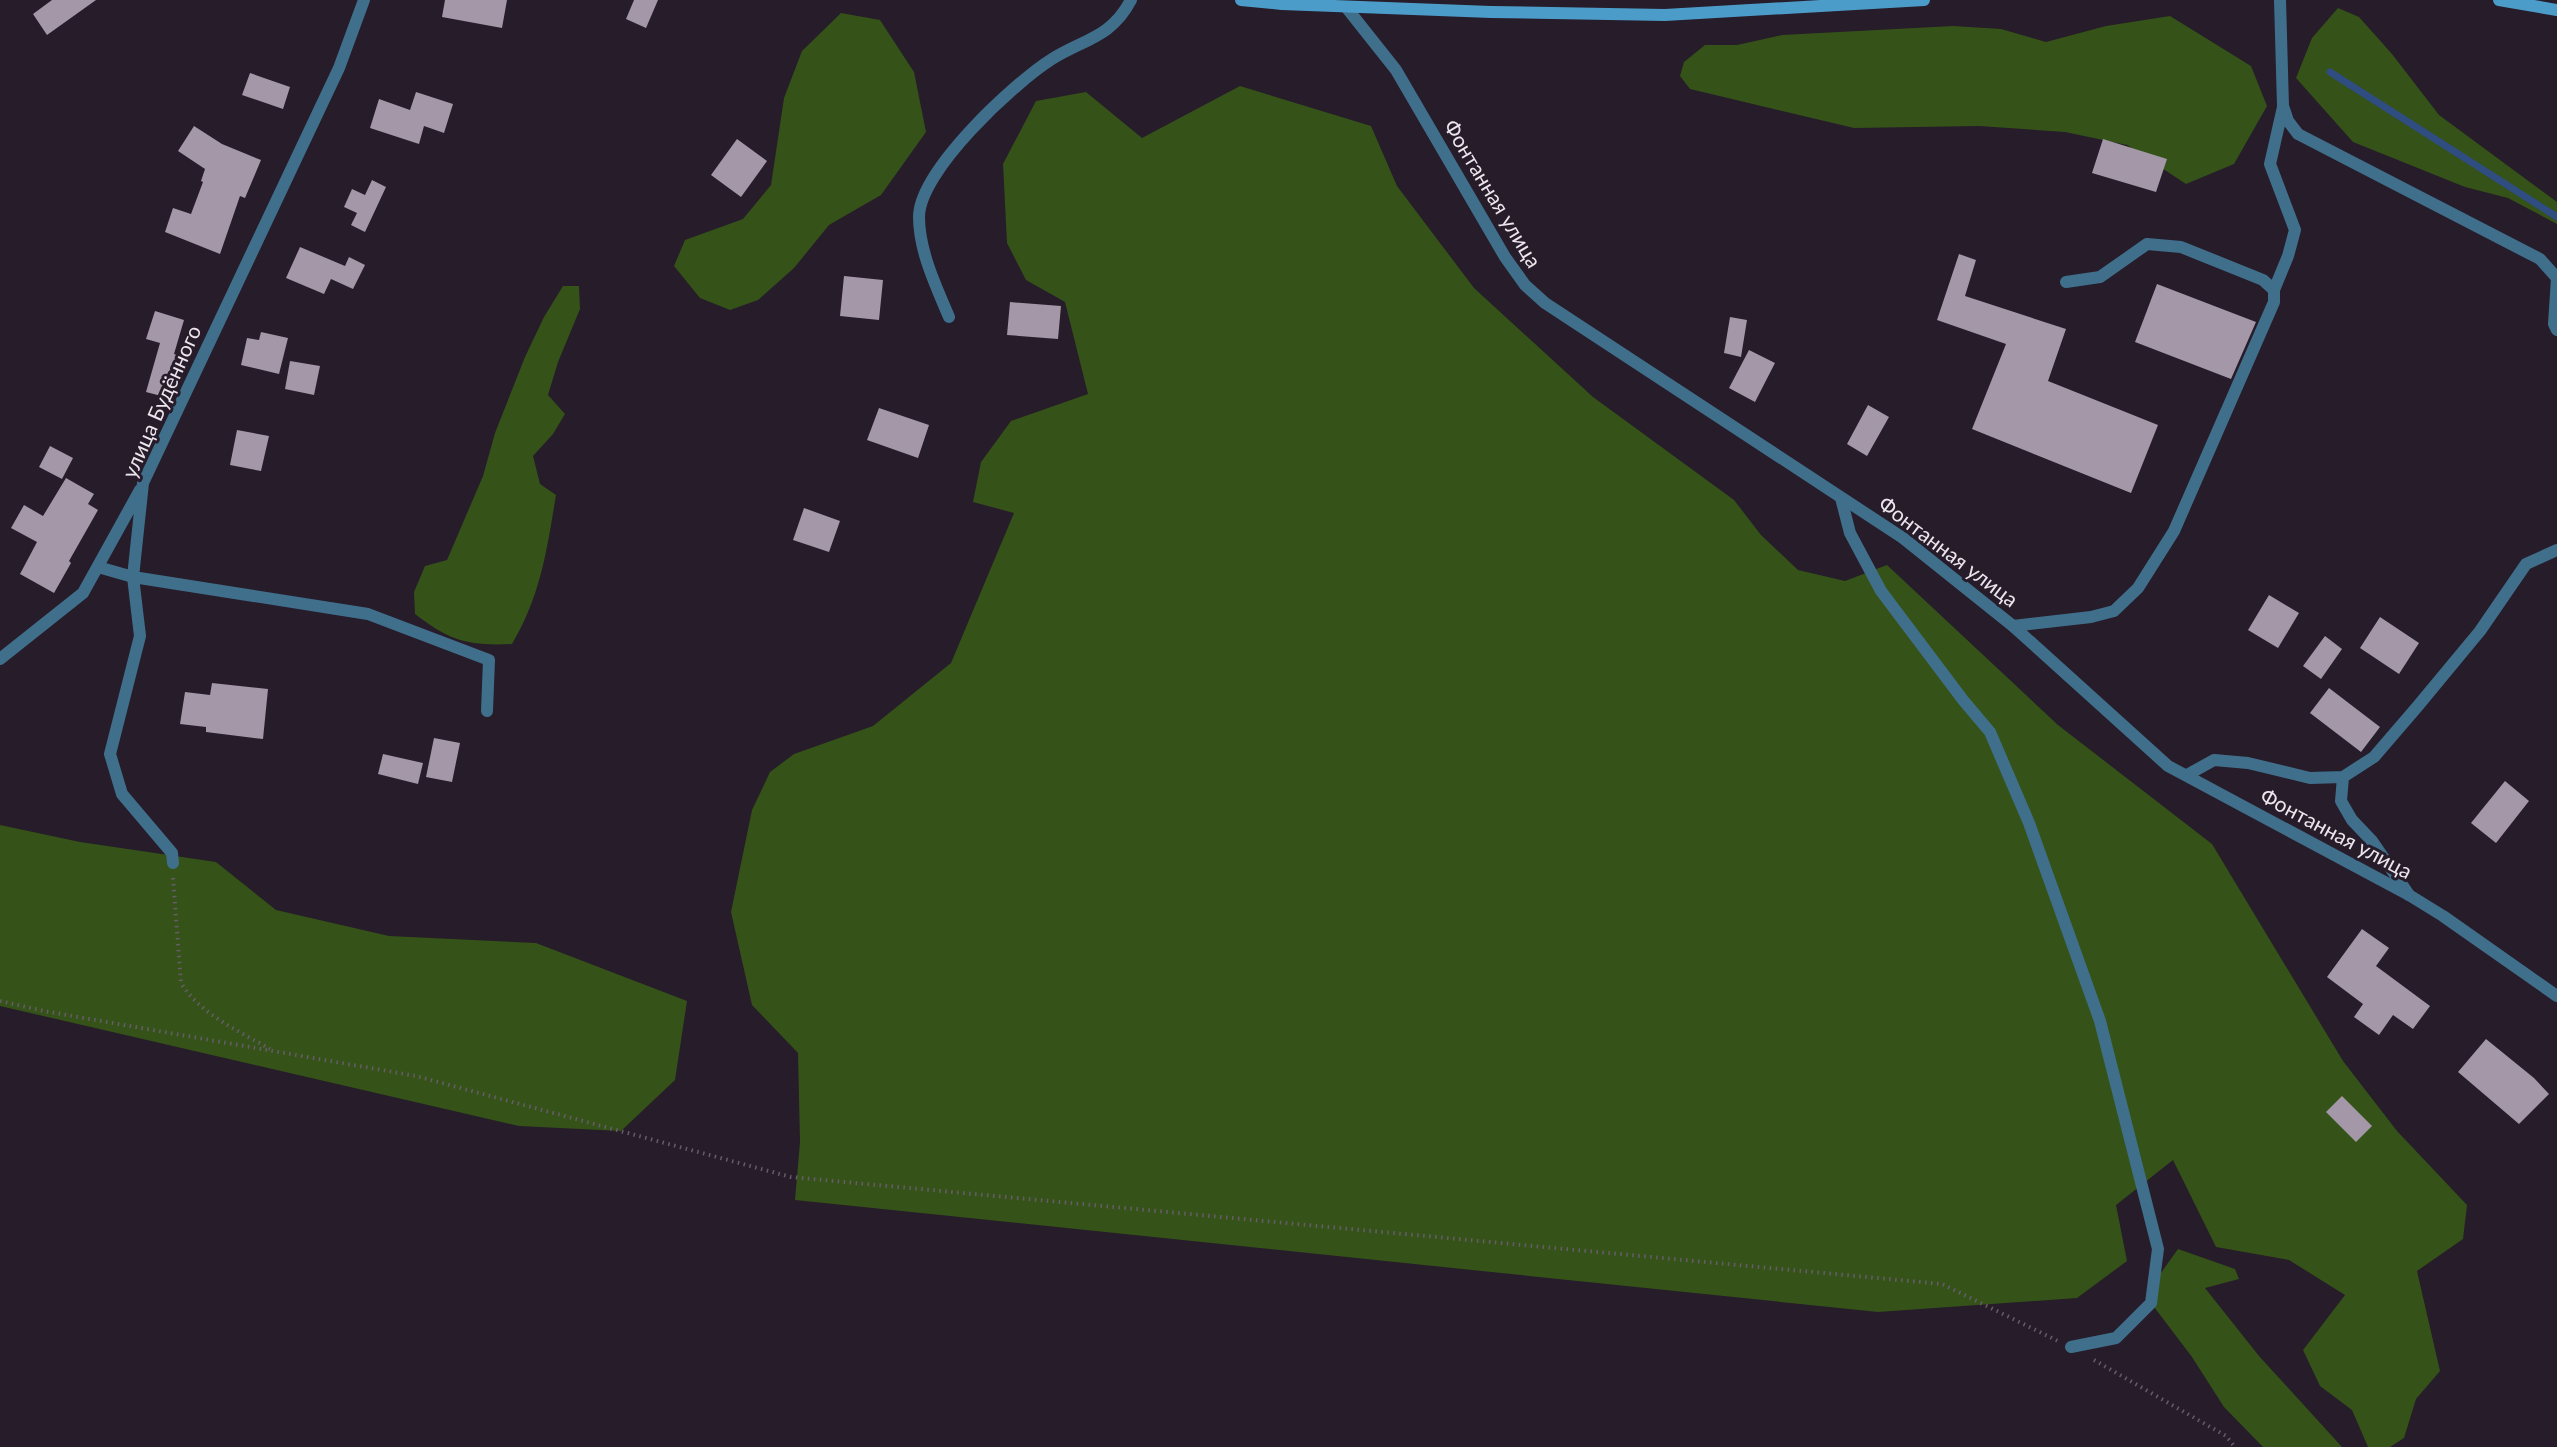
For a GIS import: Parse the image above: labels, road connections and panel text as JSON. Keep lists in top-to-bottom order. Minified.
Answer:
{"streets":{"street":["Фонтанная улица","улица Будённого"]}}
